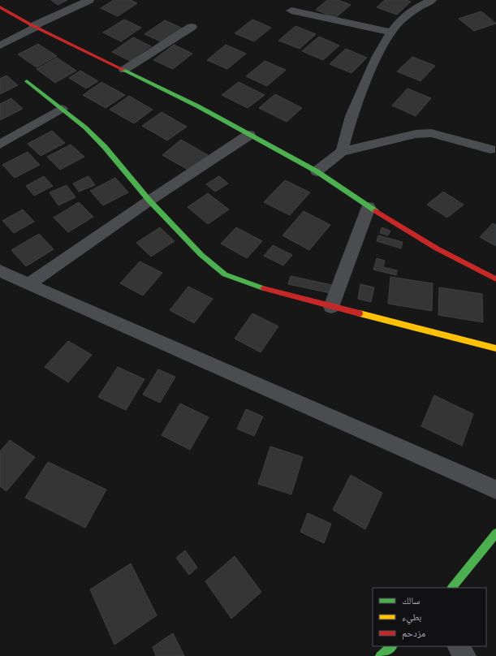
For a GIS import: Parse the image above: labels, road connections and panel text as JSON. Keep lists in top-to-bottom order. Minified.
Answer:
{"legend":["سالك","بطيء","مزدحم"]}
